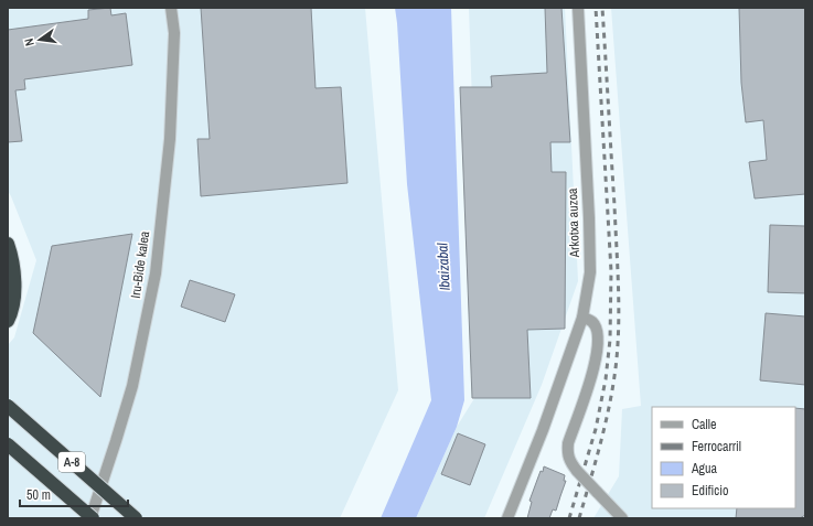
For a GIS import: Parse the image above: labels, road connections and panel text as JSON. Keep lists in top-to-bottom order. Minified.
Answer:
{"streets":{"highway":["A-8"],"street":["Arkotxa auzoa","Iru-Bide kalea"]},"crossings":[["Iru-Bide kalea","A-8"]],"water":["Ibaizabal"],"legend":["Calle","Ferrocarril","Agua","Edificio"],"scale_bar":"50 m","north":"left"}
